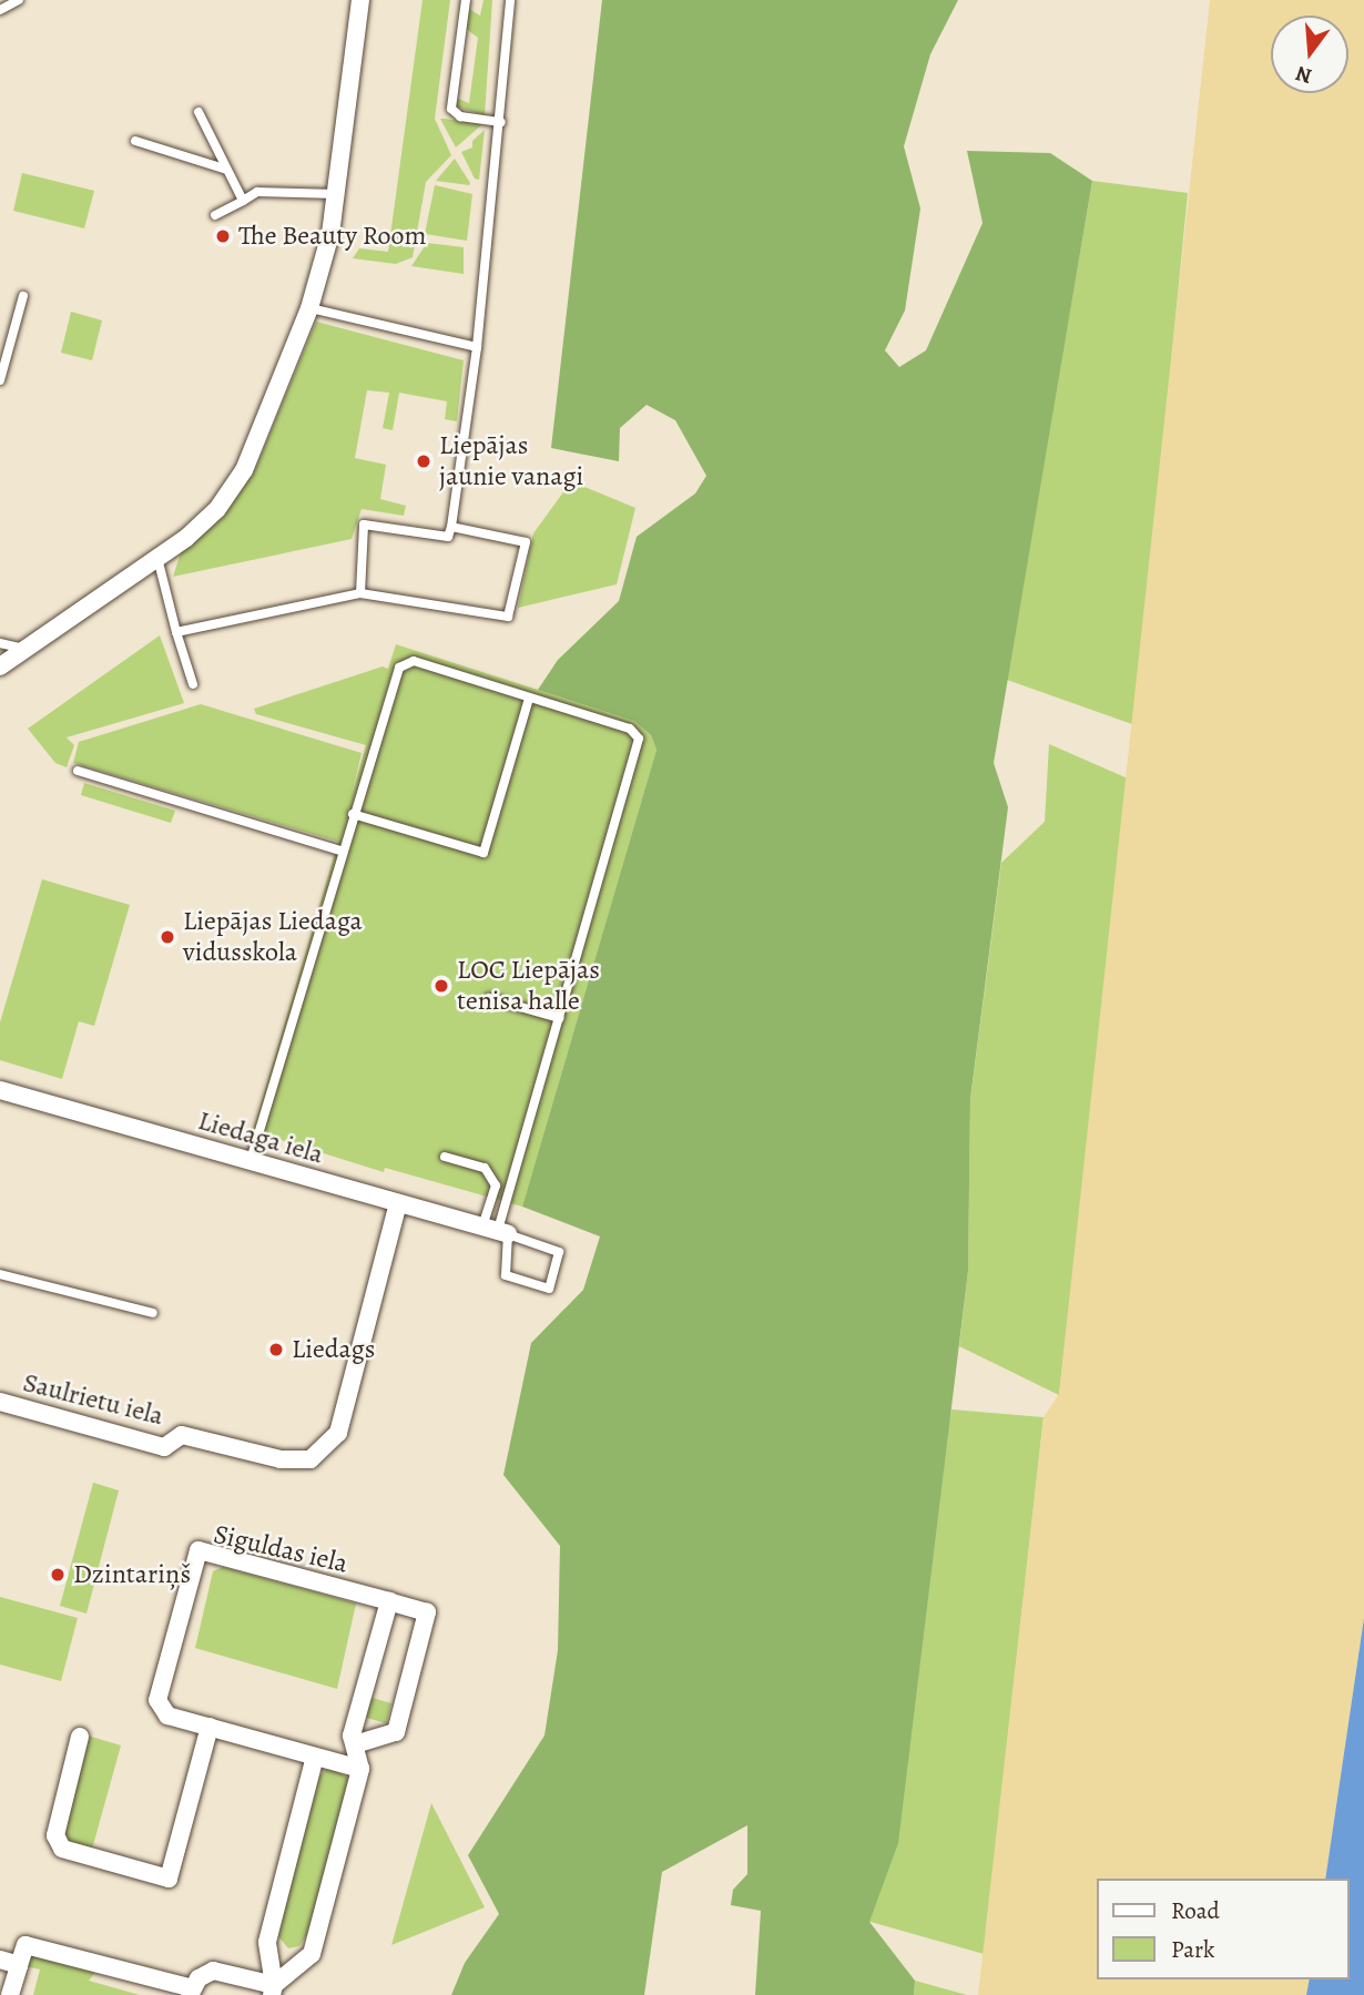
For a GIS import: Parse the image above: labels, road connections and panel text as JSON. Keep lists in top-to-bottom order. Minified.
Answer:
{"streets":{"street":["Liedaga iela","Saulrietu iela","Siguldas iela"]},"crossings":[["Liedaga iela","Saulrietu iela"]],"places":["The Beauty Room","Liepājas jaunie vanagi","Liepājas Liedaga vidusskola","LOC Liepājas tenisa halle","Liedags","Dzintariņš"],"legend":["Road","Park"],"north":"bottom"}
